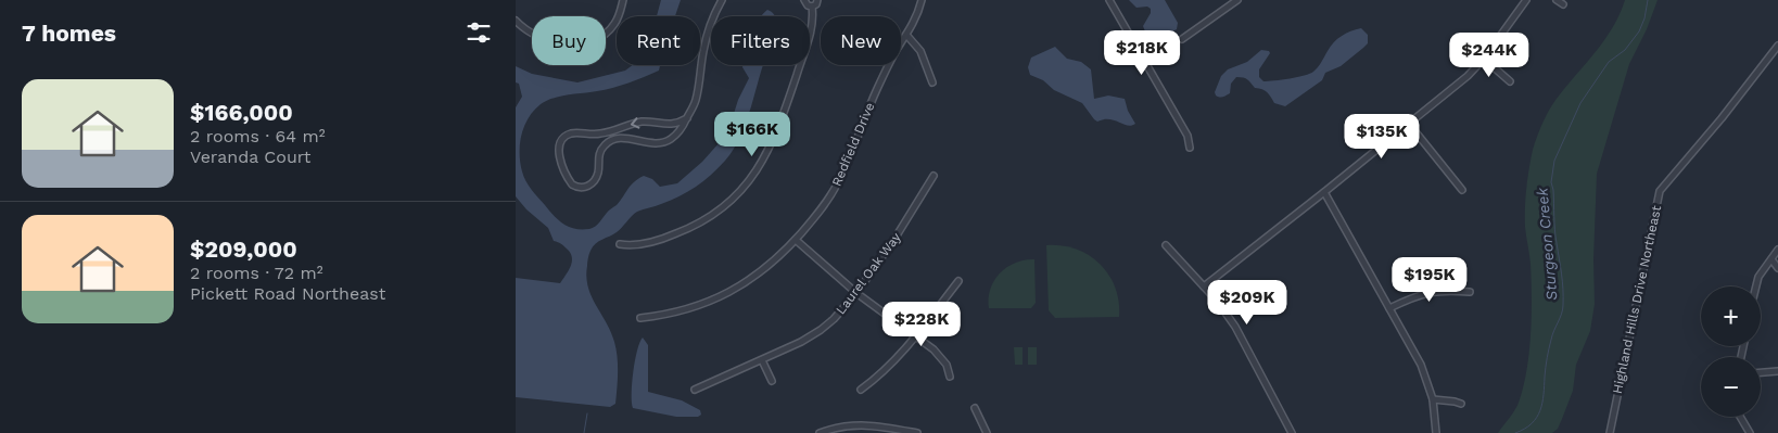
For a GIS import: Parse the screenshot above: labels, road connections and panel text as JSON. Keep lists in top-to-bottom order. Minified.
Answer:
{"streets":{"street":["Redfield Drive","Laurel Oak Way","Highland Hills Drive Northeast"]},"water":["Sturgeon Creek"],"page":{"heading":"7 homes","chip":["Buy","Rent","Filters","New"],"price":["$218K","$244K","$166K","$135K","$195K","$209K","$228K"],"list":[{"name":"$166,000","note":"2 rooms · 64 m² · Veranda Court"},{"name":"$209,000","note":"2 rooms · 72 m² · Pickett Road Northeast"}],"map_buttons":["+","−"]}}
